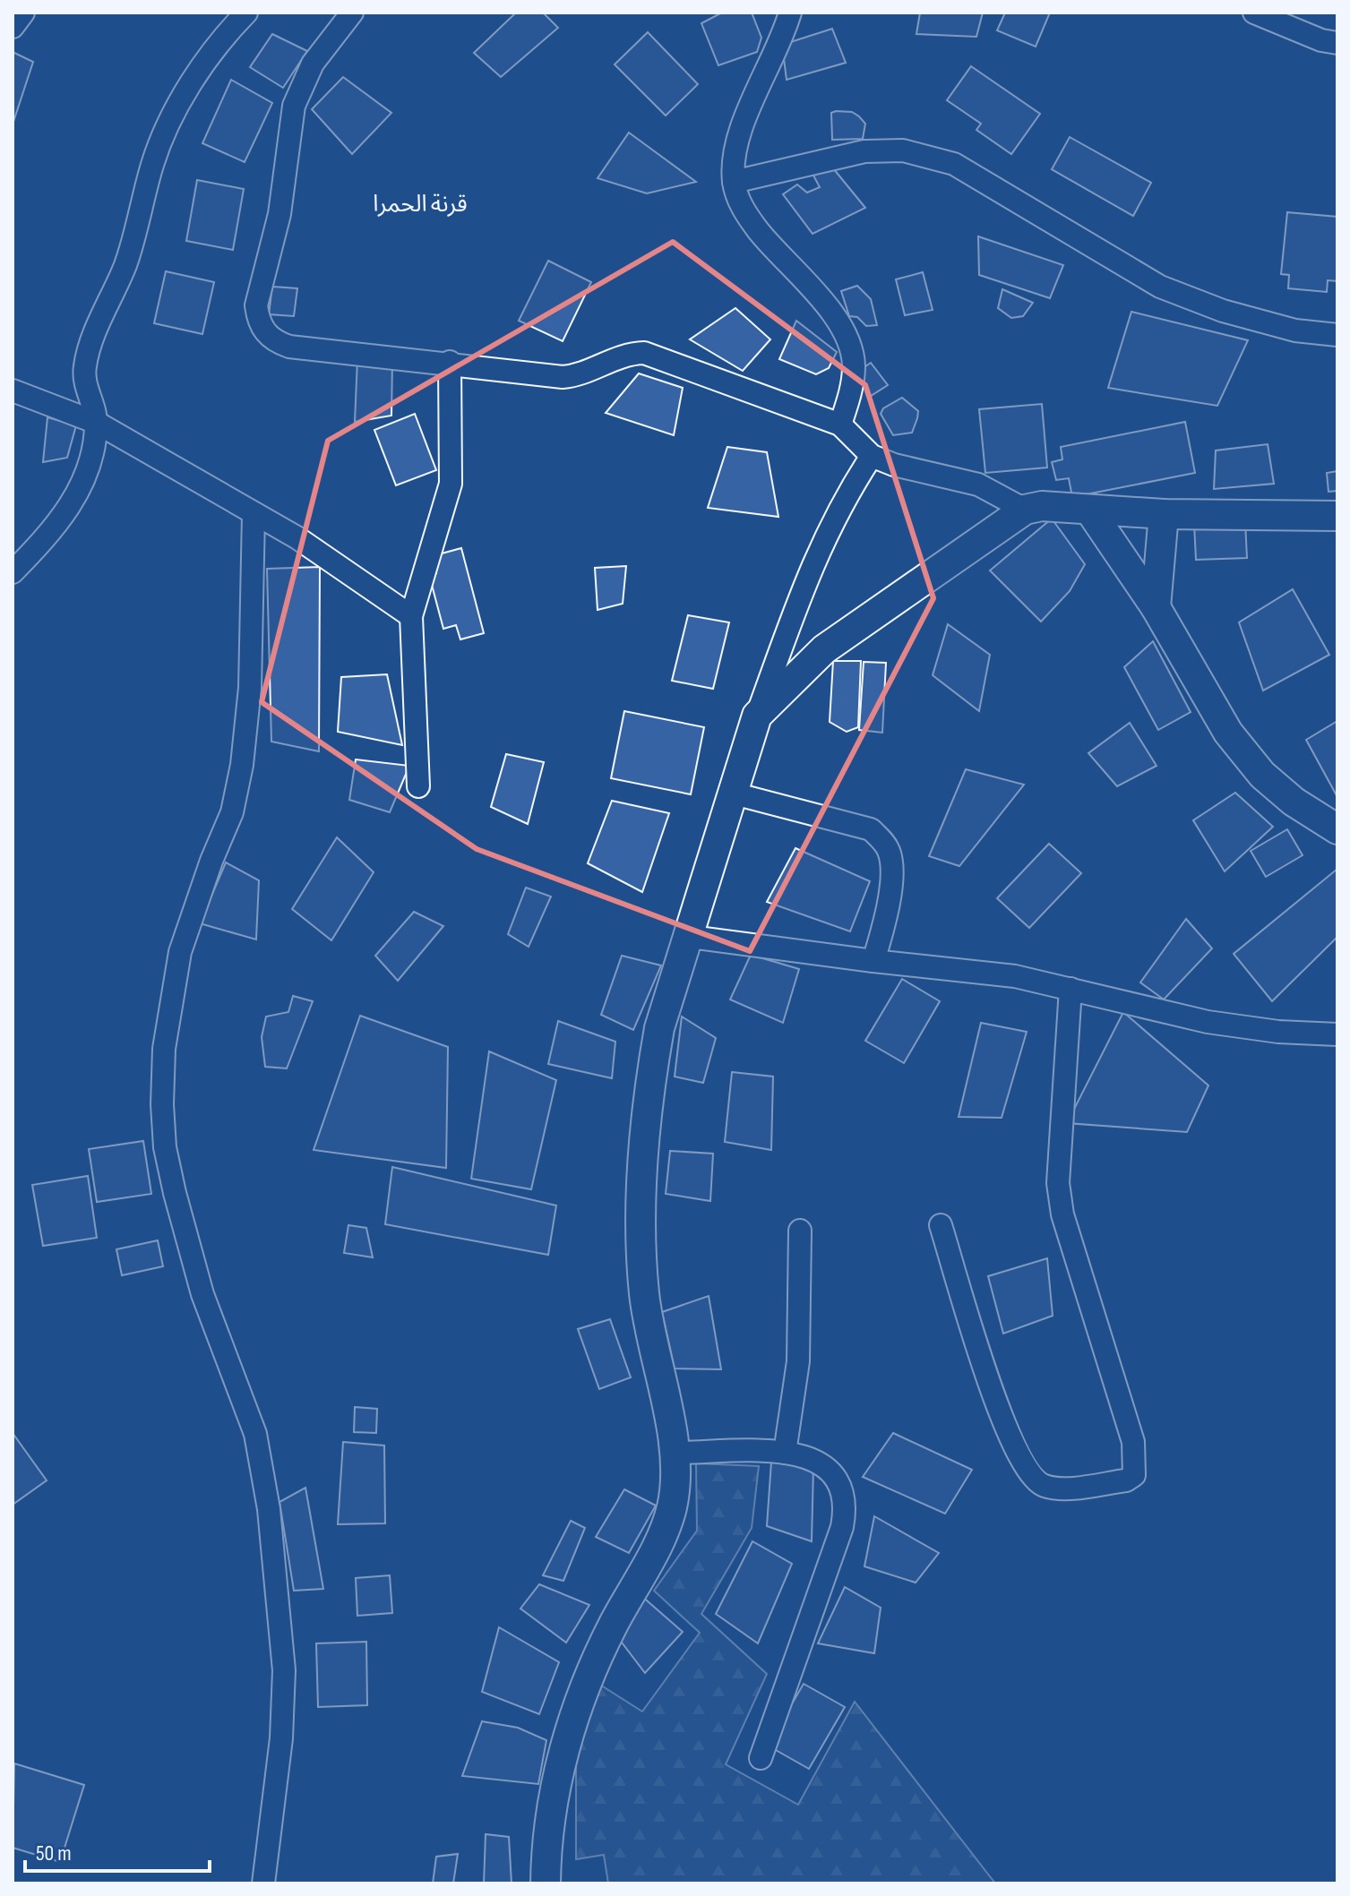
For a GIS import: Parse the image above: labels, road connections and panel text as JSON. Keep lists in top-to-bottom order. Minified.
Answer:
{"districts":["قرنة الحمرا"],"scale_bar":"50 m"}
